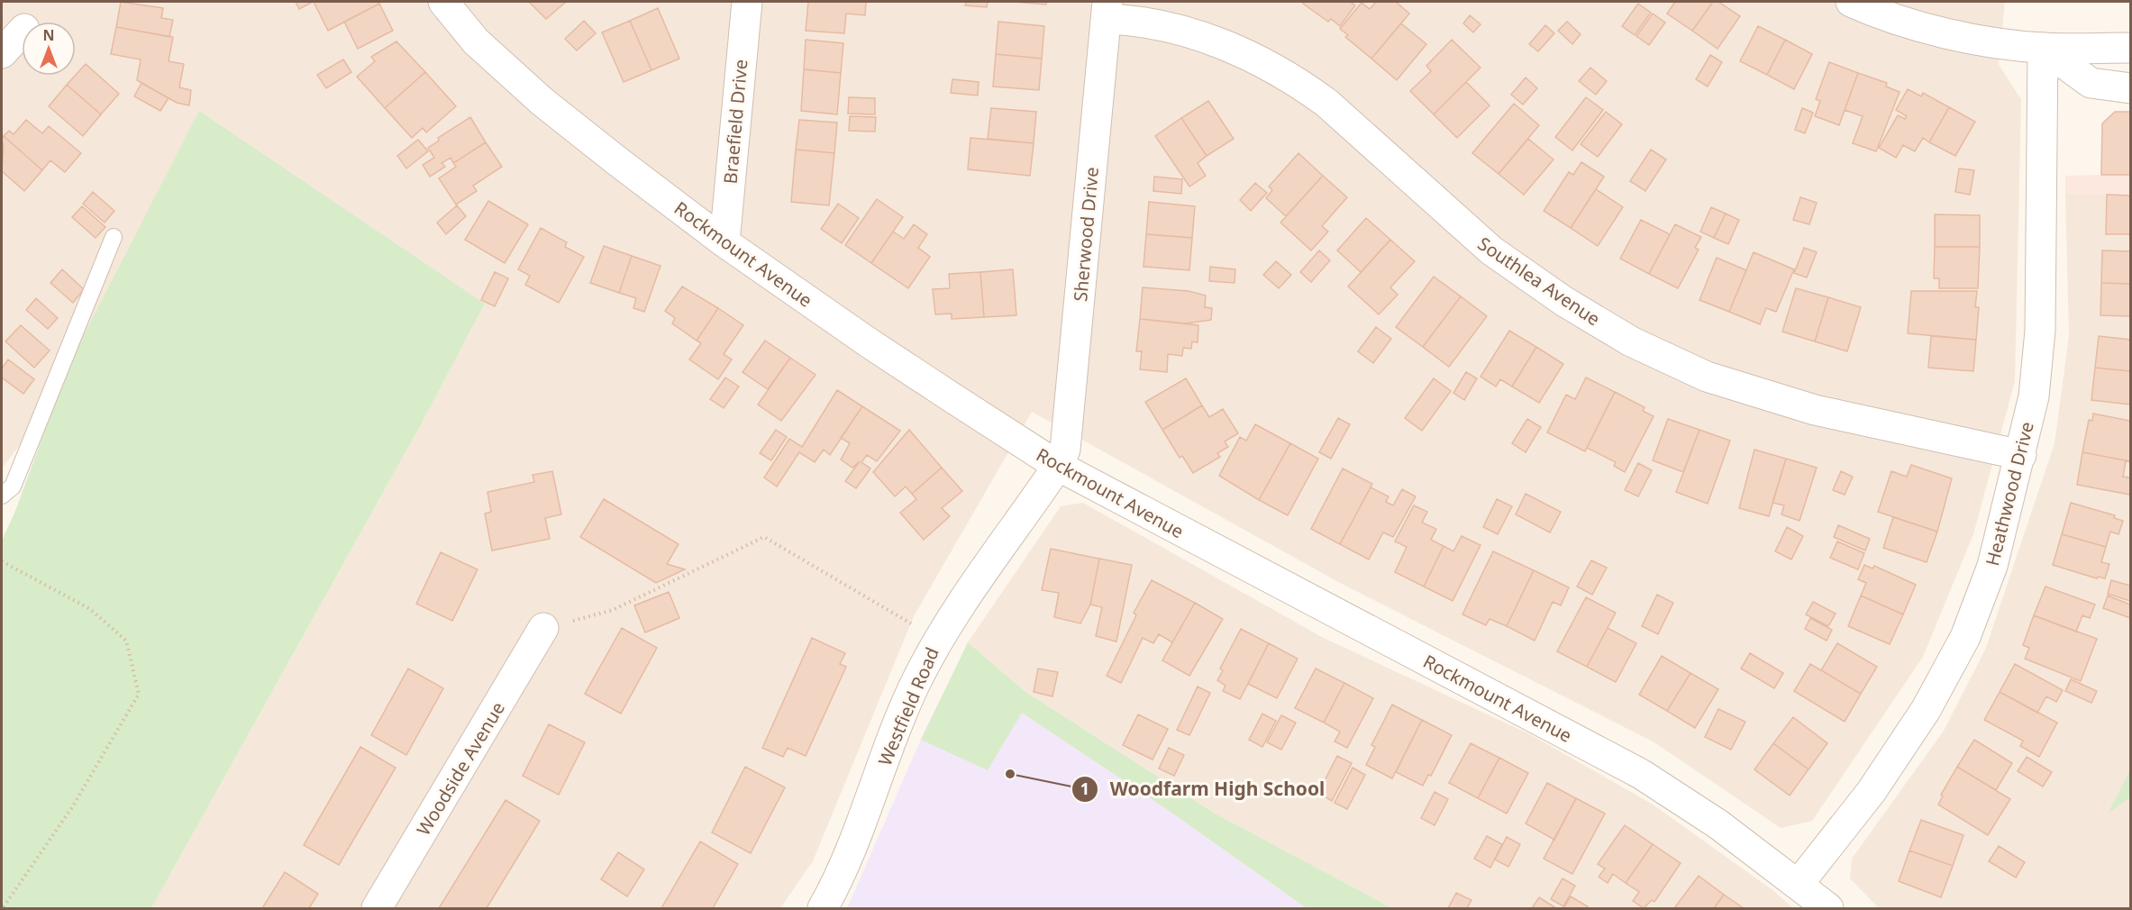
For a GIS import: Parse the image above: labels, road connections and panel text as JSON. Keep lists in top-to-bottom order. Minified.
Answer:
{"streets":{"street":["Braefield Drive","Sherwood Drive","Rockmount Avenue","Southlea Avenue","Heathwood Drive","Westfield Road","Woodside Avenue"]},"crossings":[["Braefield Drive","Rockmount Avenue"],["Sherwood Drive","Rockmount Avenue"],["Sherwood Drive","Southlea Avenue"],["Sherwood Drive","Westfield Road"],["Rockmount Avenue","Heathwood Drive"],["Rockmount Avenue","Westfield Road"],["Southlea Avenue","Heathwood Drive"]],"places":["Woodfarm High School"],"north":"top"}
